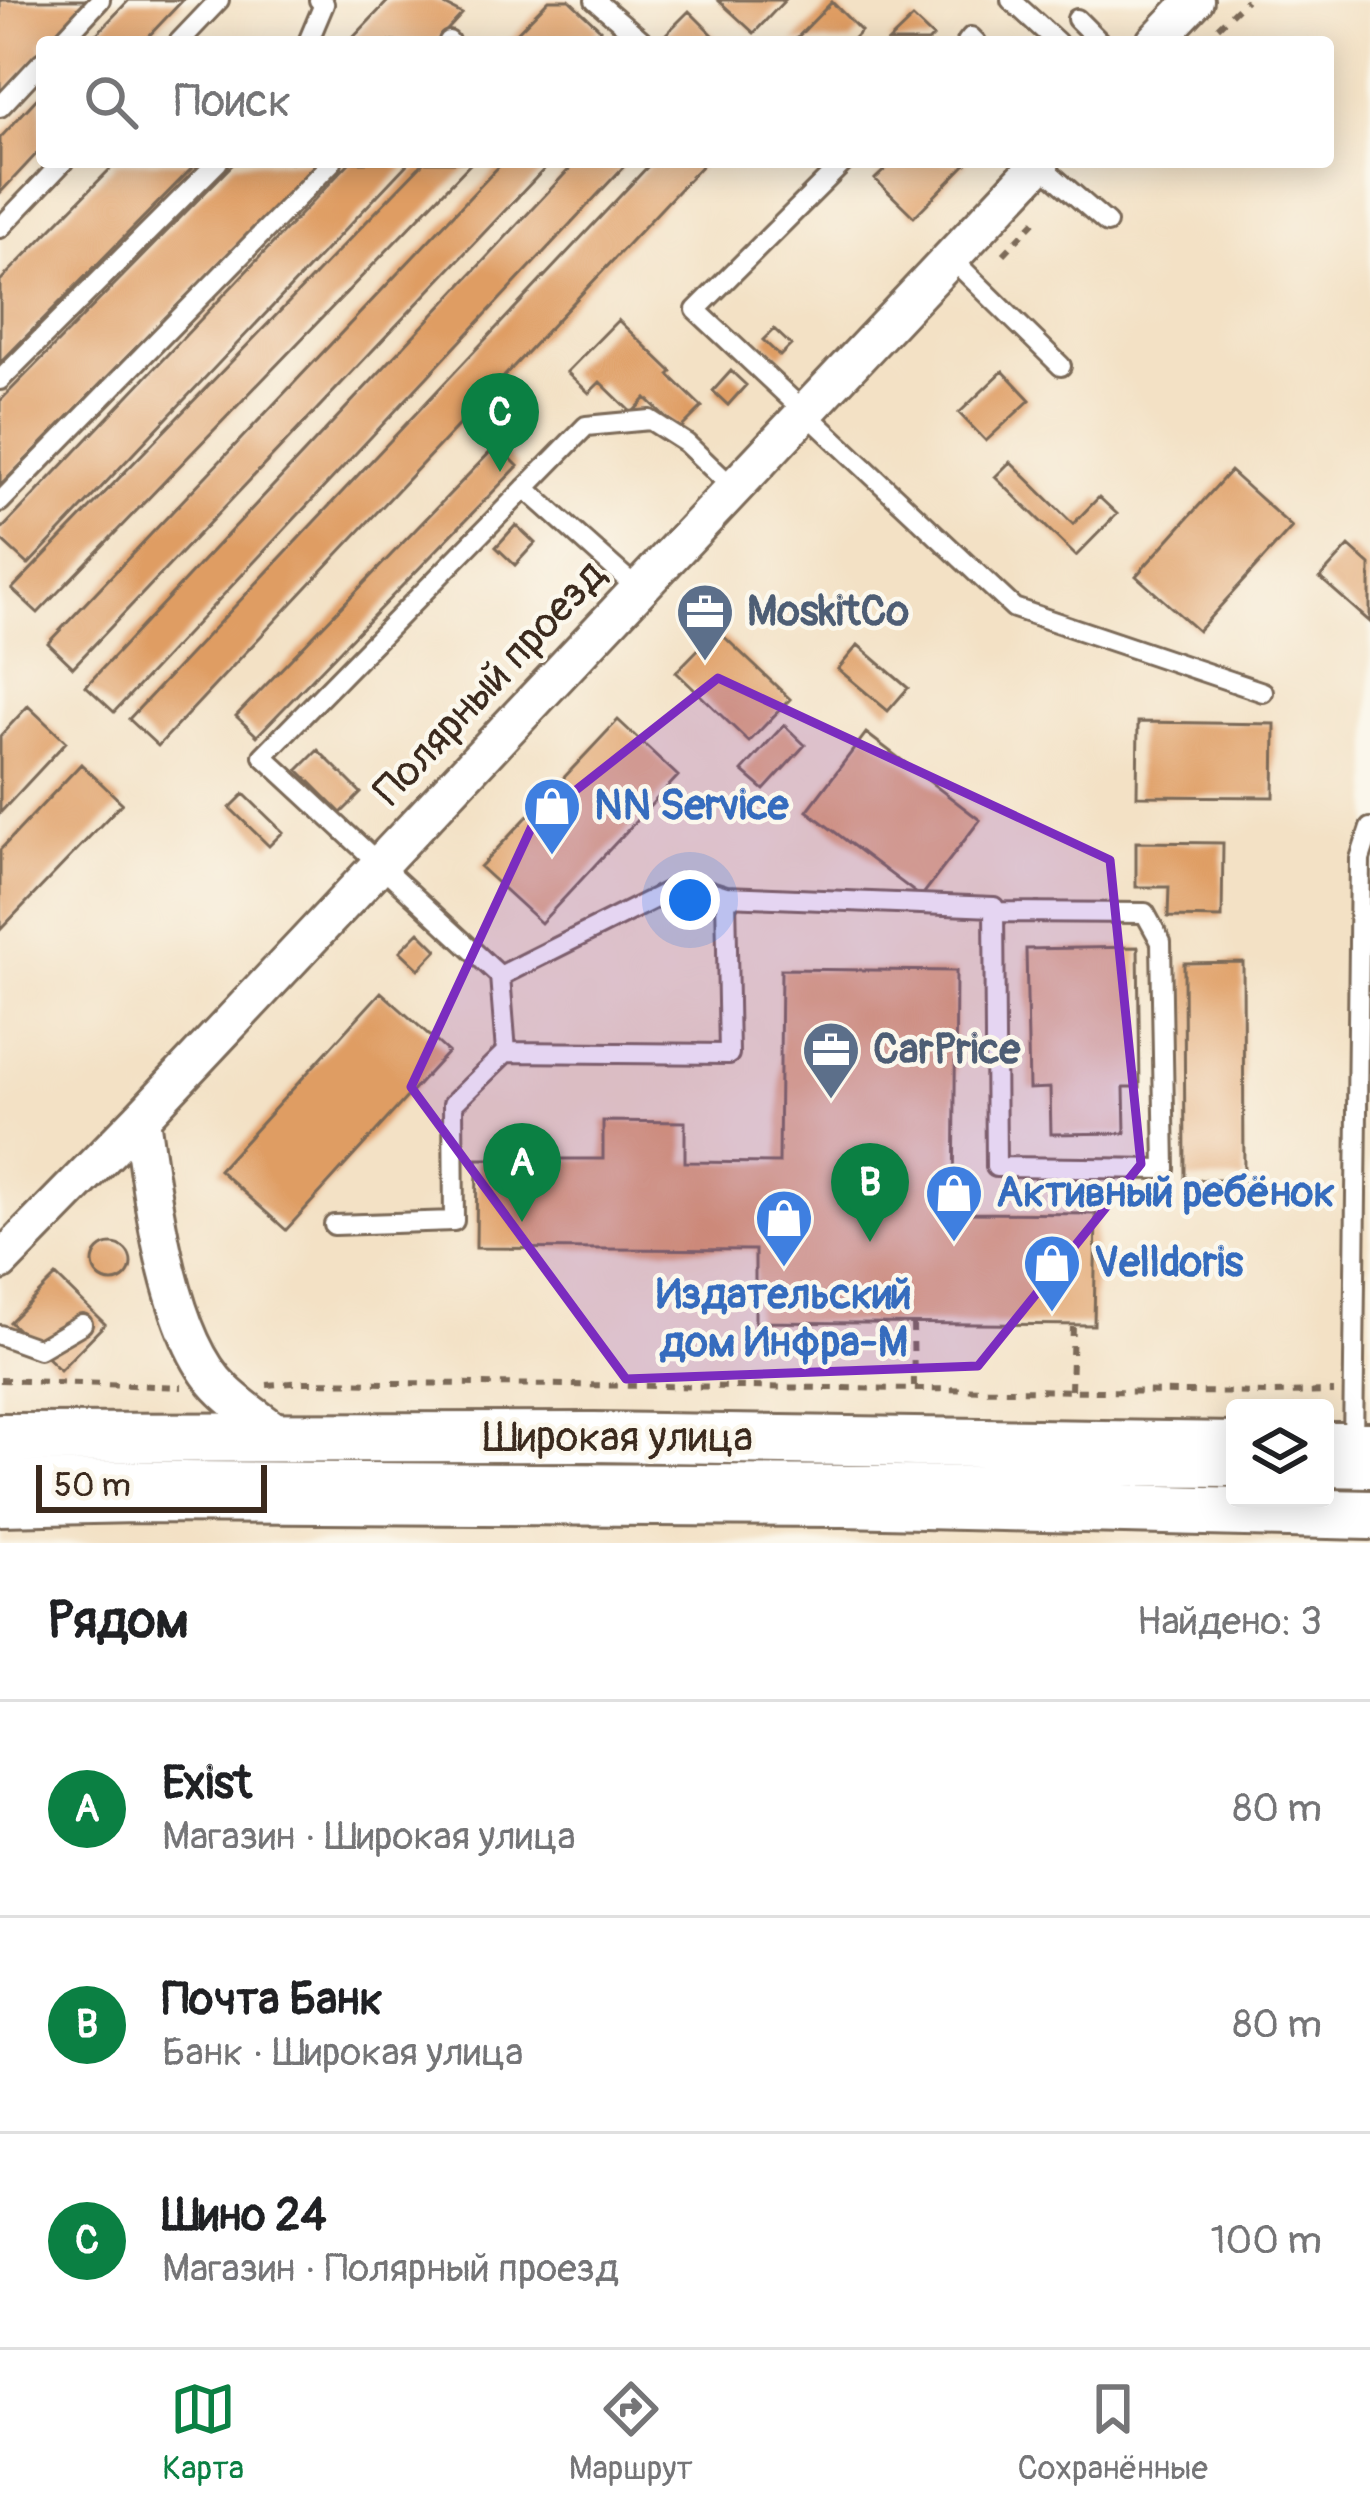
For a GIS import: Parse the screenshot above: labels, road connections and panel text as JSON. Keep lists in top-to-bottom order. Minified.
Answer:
{"streets":{"main road":["Широкая улица"],"street":["Полярный проезд"]},"places":{"office":["MoskitCo","CarPrice"],"shop":["NN Service","Активный ребёнок","Издательский дом Инфра-М","Velldoris"]},"scale_bar":"50 m","page":{"search":"Поиск","pins":["C","A","B"],"scale":"50 m","heading":["Рядом","Найдено: 3"],"list":[{"mark":"A","name":"Exist","note":"Магазин · Широкая улица","value":"80 m"},{"mark":"B","name":"Почта Банк","note":"Банк · Широкая улица","value":"80 m"},{"mark":"C","name":"Шино 24","note":"Магазин · Полярный проезд","value":"100 m"}],"nav":["Карта","Маршрут","Сохранённые"]}}
